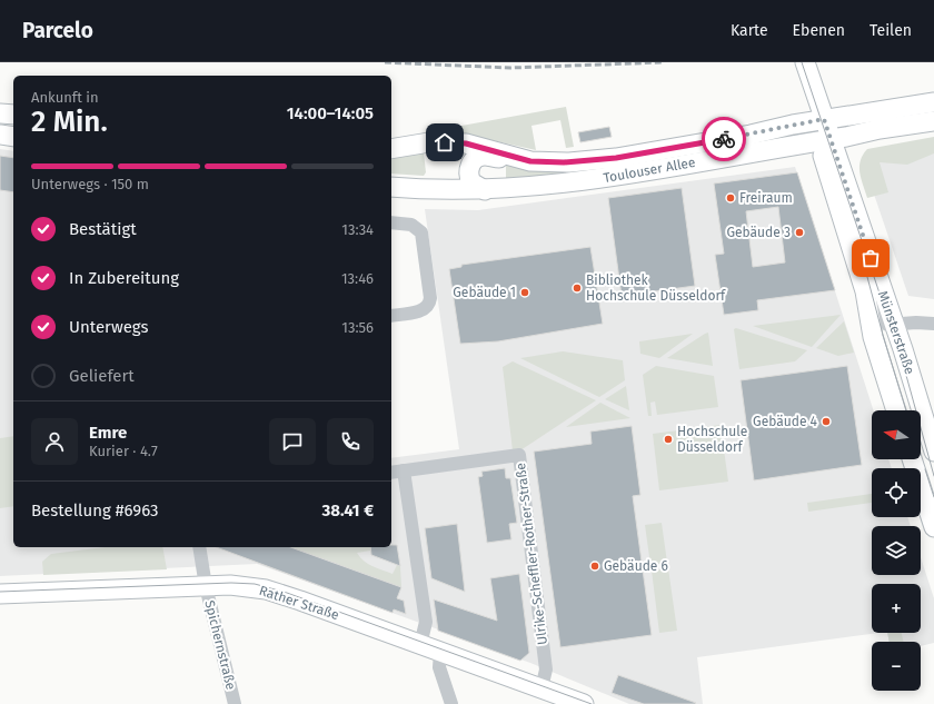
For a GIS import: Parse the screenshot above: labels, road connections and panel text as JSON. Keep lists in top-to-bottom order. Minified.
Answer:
{"streets":{"main road":["Toulouser Allee","Münsterstraße","Rather Straße"],"street":["Ulrike-Scheffler-Rother-Straße","Spichernstraße"]},"crossings":[["Toulouser Allee","Münsterstraße"],["Ulrike-Scheffler-Rother-Straße","Rather Straße"],["Rather Straße","Spichernstraße"]],"places":["Freiraum","Gebäude 3","Bibliothek Hochschule Düsseldorf","Gebäude 1","Gebäude 4","Hochschule Düsseldorf","Gebäude 6"],"north":"left","page":{"header":"Parcelo","nav":["Karte","Ebenen","Teilen"],"heading":["2 Min.","Ankunft in","14:00–14:05"],"panel":["Emre","Kurier · 4.7","Bestellung #6963","38.41 €"],"bar":"Unterwegs · 150 m","list":[["Bestätigt","13:34"],["In Zubereitung","13:46"],["Unterwegs","13:56"],"Geliefert"],"map_buttons":["+","−"]}}
